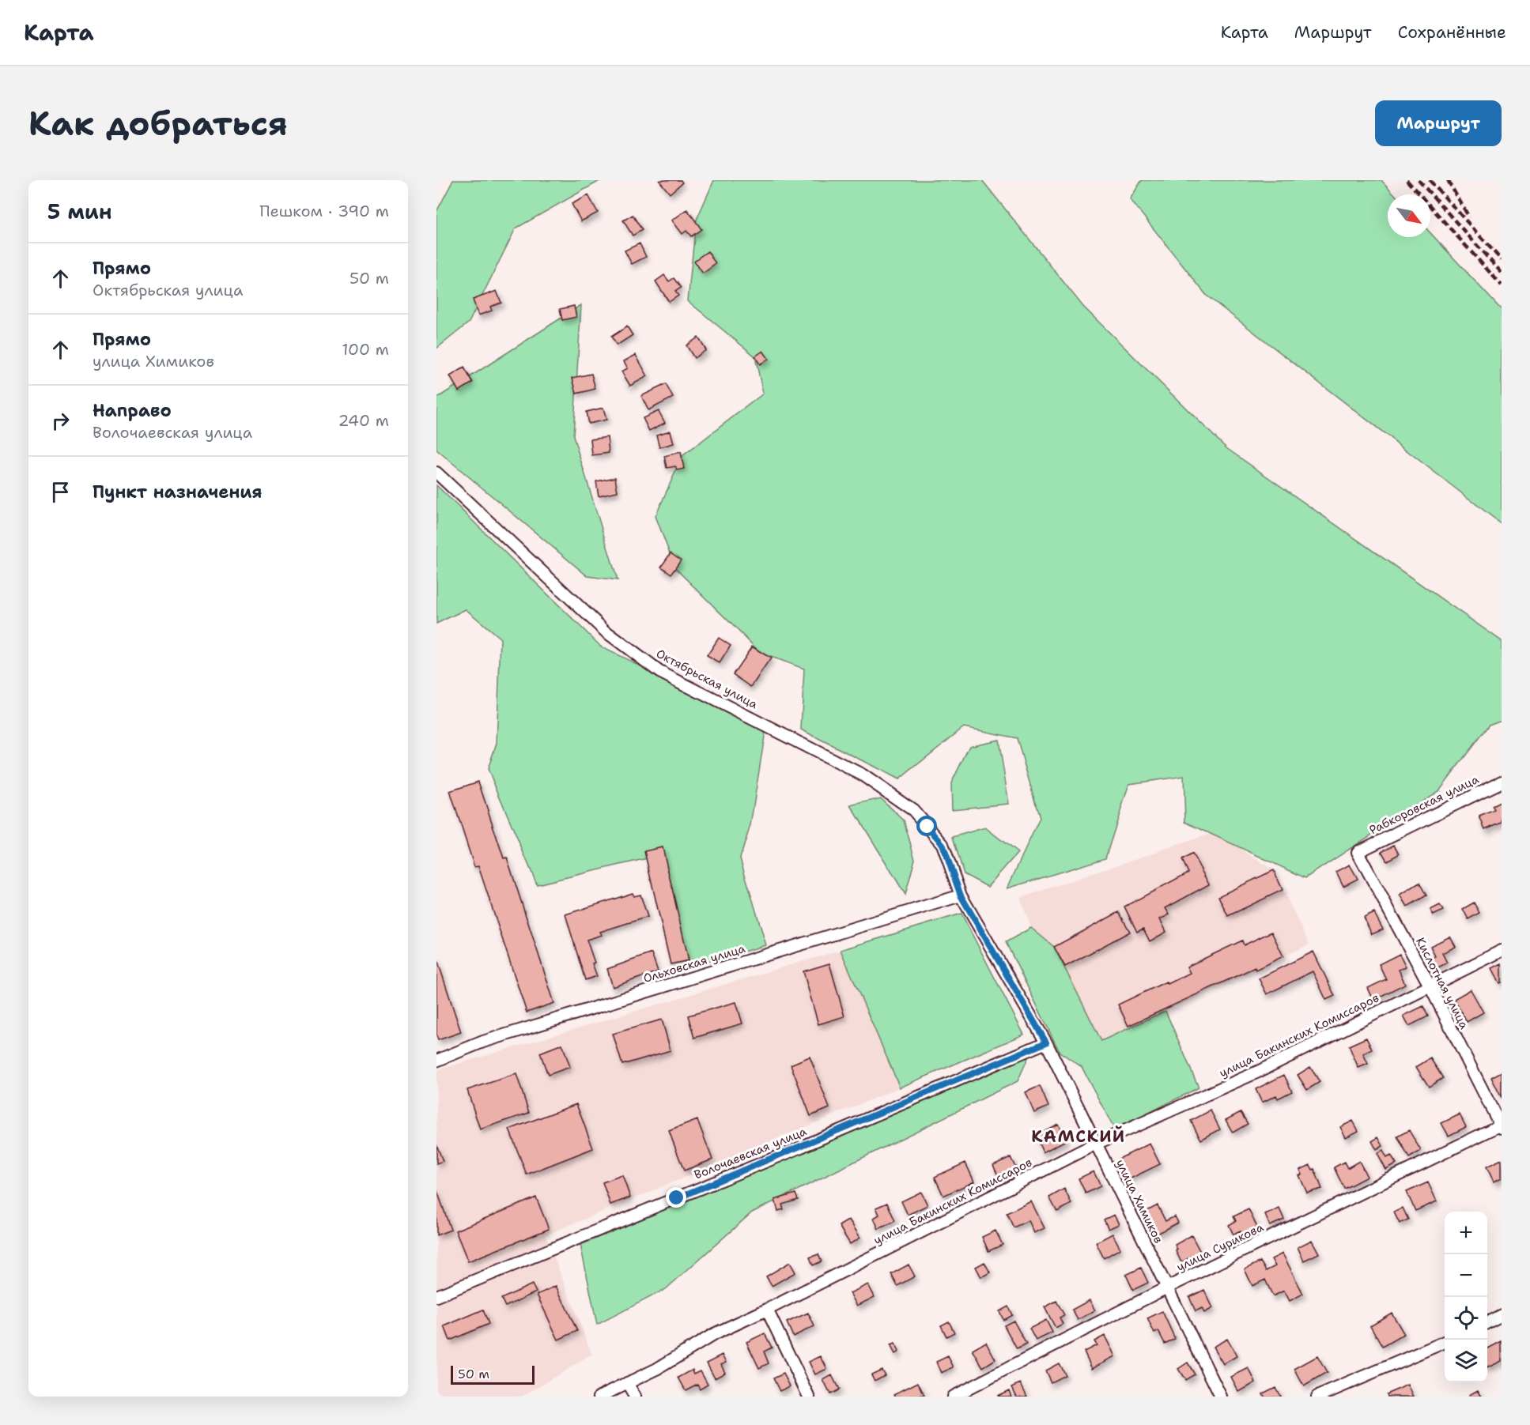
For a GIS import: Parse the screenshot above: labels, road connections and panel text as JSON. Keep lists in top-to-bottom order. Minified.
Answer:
{"streets":{"street":["Октябрьская улица","Рабкоровская улица","Ольховская улица","Кислотная улица","улица Бакинских Комиссаров","Волочаевская улица","улица Химиков","улица Сурикова"]},"crossings":[["Октябрьская улица","Ольховская улица"],["Октябрьская улица","улица Химиков"],["Рабкоровская улица","Кислотная улица"],["Ольховская улица","улица Химиков"],["Кислотная улица","улица Бакинских Комиссаров"],["Кислотная улица","улица Сурикова"],["улица Бакинских Комиссаров","улица Химиков"],["Волочаевская улица","улица Химиков"],["улица Химиков","улица Сурикова"]],"districts":["КАМСКИЙ"],"scale_bar":"50 m","north":"bottom right","page":{"header":"Карта","nav":["Карта","Маршрут","Сохранённые"],"buttons":"Маршрут","title":"Как добраться","heading":["5 мин","Пешком · 390 m"],"list":[["Прямо","Октябрьская улица","50 m"],["Прямо","улица Химиков","100 m"],["Направо","Волочаевская улица","240 m"],"Пункт назначения"],"map_buttons":["+","−"],"scale":"50 m"}}
